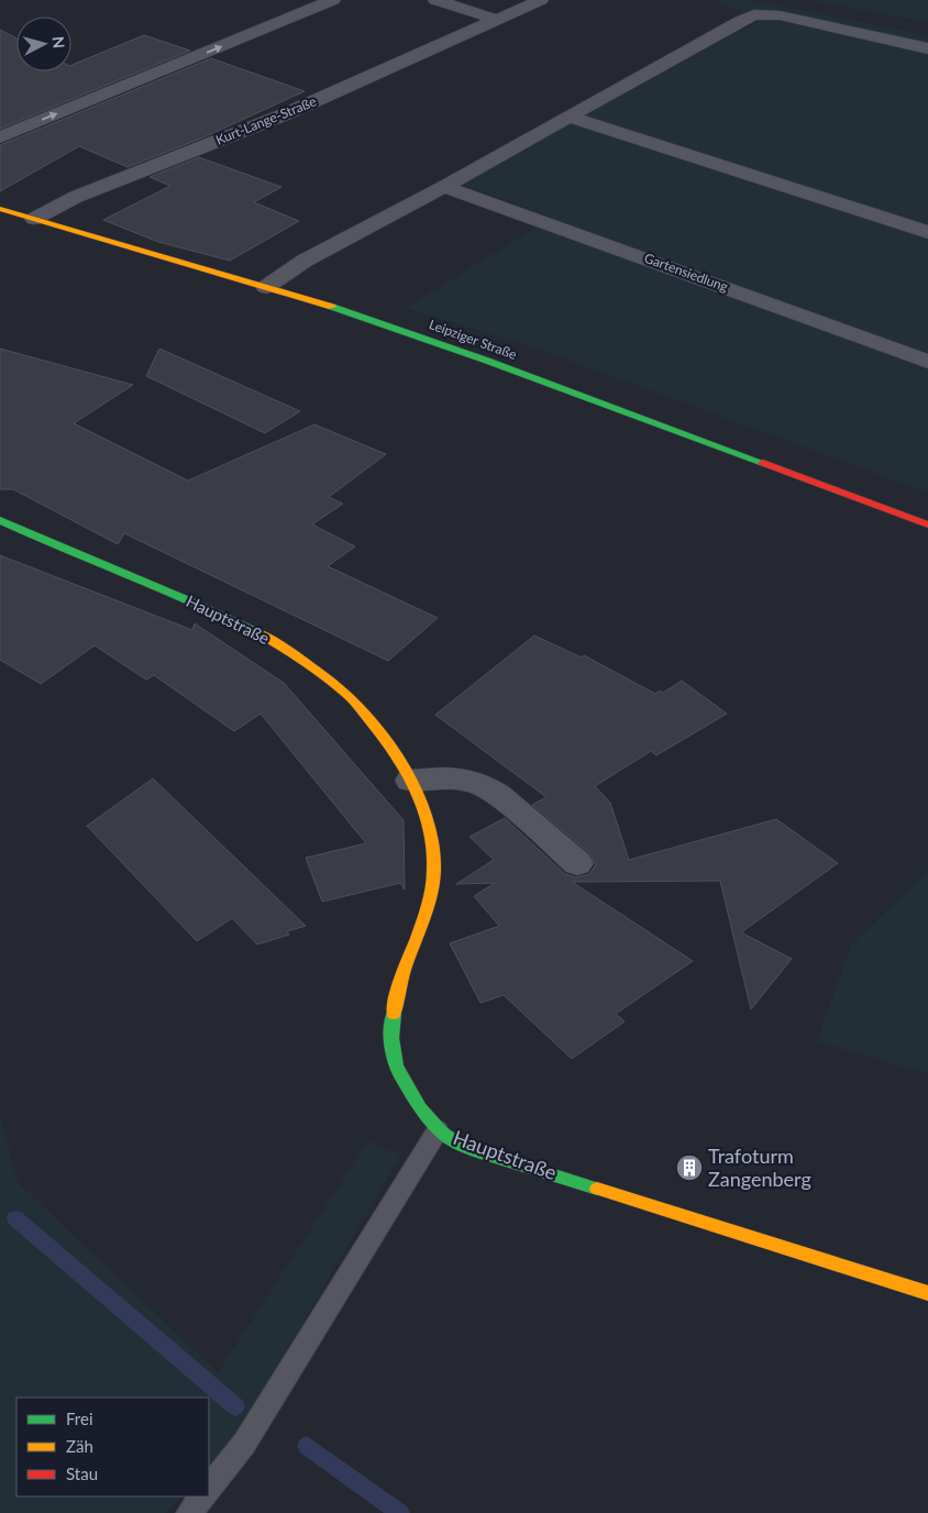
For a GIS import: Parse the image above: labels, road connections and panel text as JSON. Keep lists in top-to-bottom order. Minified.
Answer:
{"streets":{"street":["Kurt-Lange-Straße","Gartensiedlung","Leipziger Straße","Hauptstraße"]},"crossings":[["Kurt-Lange-Straße","Leipziger Straße"]],"places":{"building":["Trafoturm Zangenberg"]},"legend":["Frei","Zäh","Stau"],"north":"right"}
